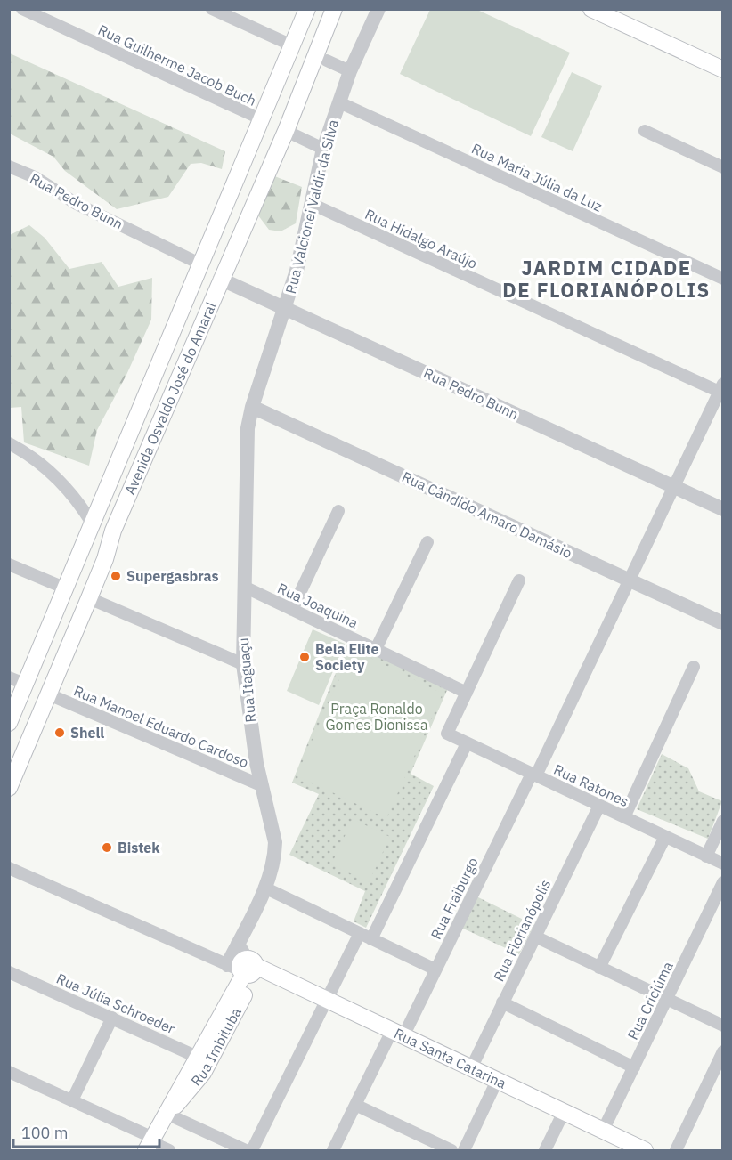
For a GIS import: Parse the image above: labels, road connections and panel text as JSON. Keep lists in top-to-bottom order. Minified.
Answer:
{"streets":{"main road":["Avenida Osvaldo José do Amaral","Rua Santa Catarina"],"street":["Rua Guilherme Jacob Buch","Rua Maria Júlia da Luz","Rua Pedro Bunn","Rua Valcionei Valdir da Silva","Rua Hidalgo Araújo","Rua Cândido Amaro Damásio","Rua Joaquina","Rua Itaguaçu","Rua Manoel Eduardo Cardoso","Rua Ratones","Rua Fraiburgo","Rua Florianópolis","Rua Criciúma","Rua Júlia Schroeder"]},"crossings":[["Rua Guilherme Jacob Buch","Avenida Osvaldo José do Amaral"],["Rua Maria Júlia da Luz","Rua Valcionei Valdir da Silva"],["Rua Pedro Bunn","Rua Valcionei Valdir da Silva"],["Rua Pedro Bunn","Avenida Osvaldo José do Amaral"],["Rua Pedro Bunn","Rua Fraiburgo"],["Rua Valcionei Valdir da Silva","Rua Hidalgo Araújo"],["Rua Valcionei Valdir da Silva","Rua Cândido Amaro Damásio"],["Rua Valcionei Valdir da Silva","Rua Itaguaçu"],["Rua Hidalgo Araújo","Rua Fraiburgo"],["Avenida Osvaldo José do Amaral","Rua Manoel Eduardo Cardoso"],["Rua Cândido Amaro Damásio","Rua Itaguaçu"],["Rua Cândido Amaro Damásio","Rua Fraiburgo"],["Rua Joaquina","Rua Itaguaçu"],["Rua Joaquina","Rua Ratones"],["Rua Itaguaçu","Rua Manoel Eduardo Cardoso"],["Rua Itaguaçu","Rua Santa Catarina"],["Rua Ratones","Rua Fraiburgo"],["Rua Ratones","Rua Florianópolis"],["Rua Fraiburgo","Rua Santa Catarina"],["Rua Florianópolis","Rua Santa Catarina"],["Rua Criciúma","Rua Santa Catarina"]],"districts":["JARDIM CIDADE DE FLORIANÓPOLIS"],"parks":["Praça Ronaldo Gomes Dionissa"],"places":["Supergasbras","Bela Elite Society","Shell","Bistek"],"scale_bar":"100 m"}
